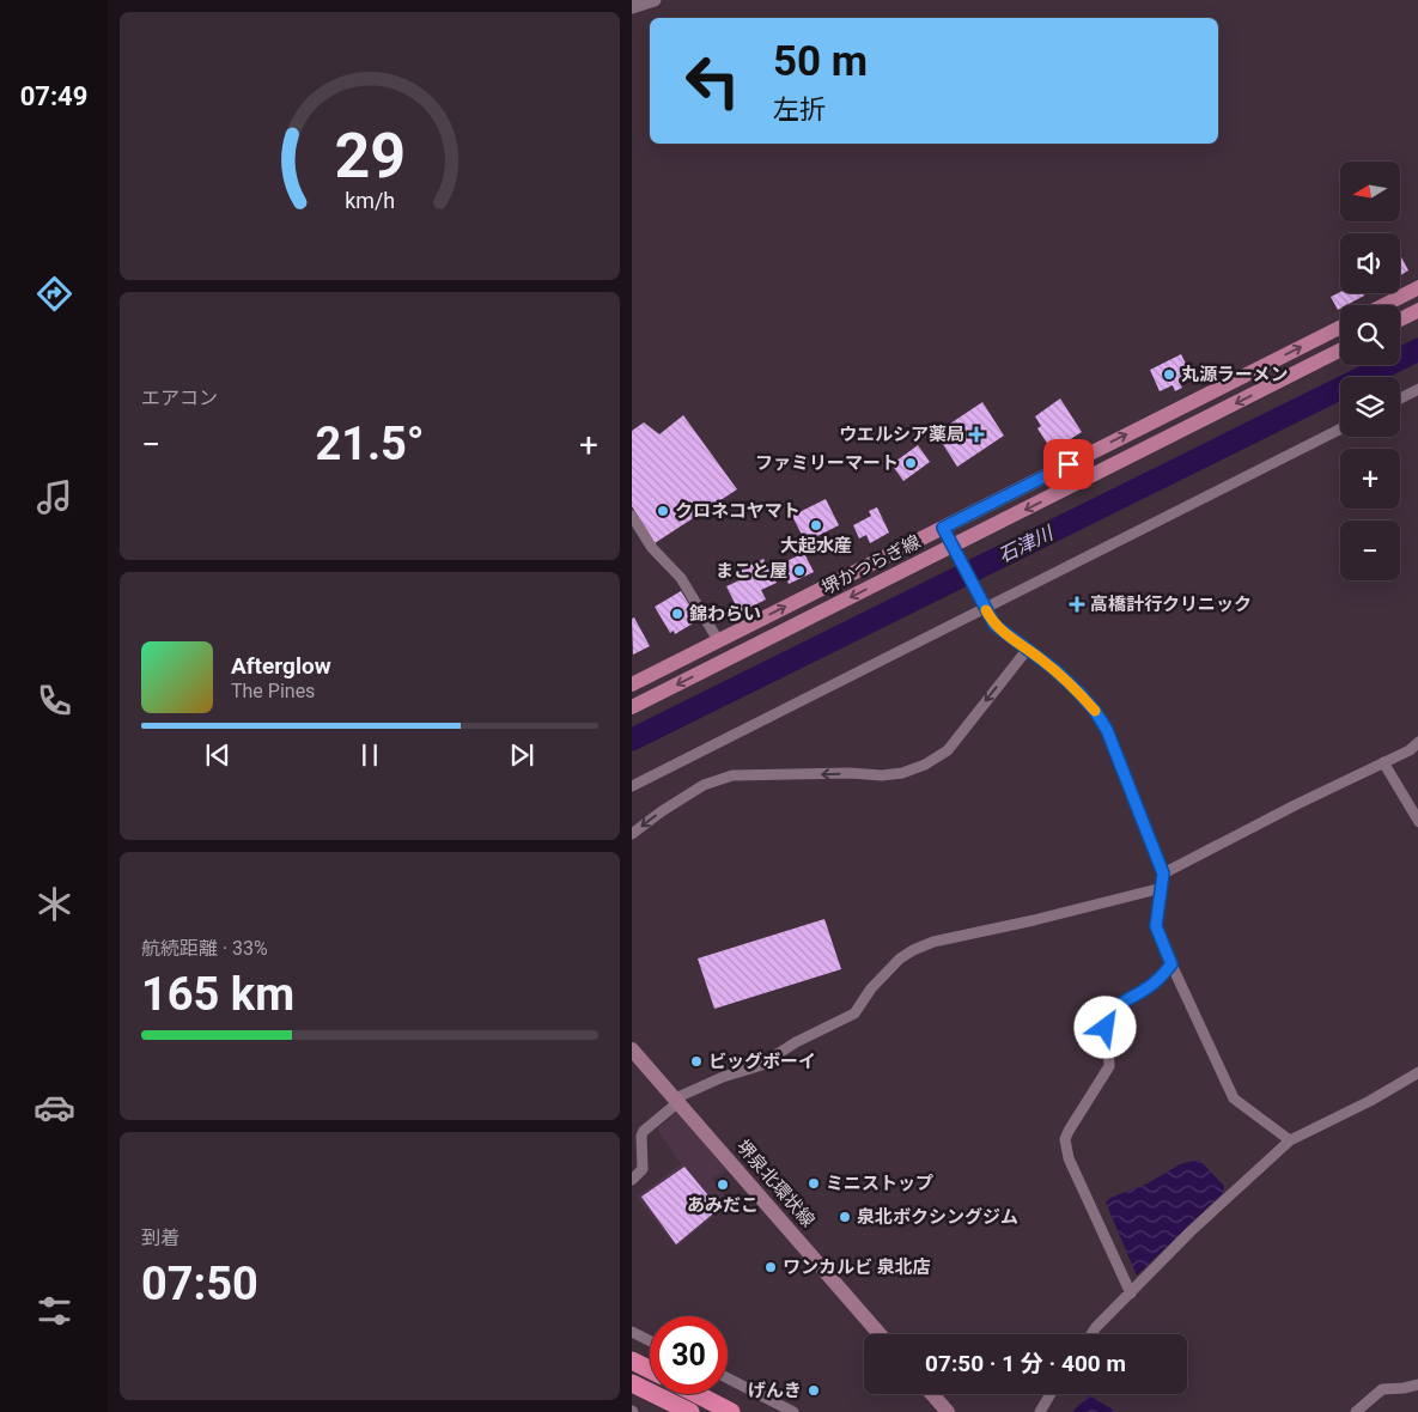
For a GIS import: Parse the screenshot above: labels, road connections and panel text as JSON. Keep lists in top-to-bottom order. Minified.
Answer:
{"streets":{"main road":["堺かつらぎ線","堺泉北環状線"]},"water":["石津川"],"places":{"other":["丸源ラーメン","ファミリーマート","クロネコヤマト","大起水産","まこと屋","錦わらい","ビッグボーイ","ミニストップ","あみだこ","泉北ボクシングジム","ワンカルビ 泉北店","げんき"],"health":["ウエルシア薬局","高橋計行クリニック"]},"north":"left","page":{"tabs":"07:49","turn":["50 m","左折"],"map_buttons":["+","−"],"tile":["エアコン",["航続距離 · 33%","165 km"],["到着","07:50"]],"heat":["−","21.5°","+"],"song":["Afterglow","The Pines"],"limit":"30","trip":"07:50 · 1 分 · 400 m","gauge":["29","km/h"]}}
